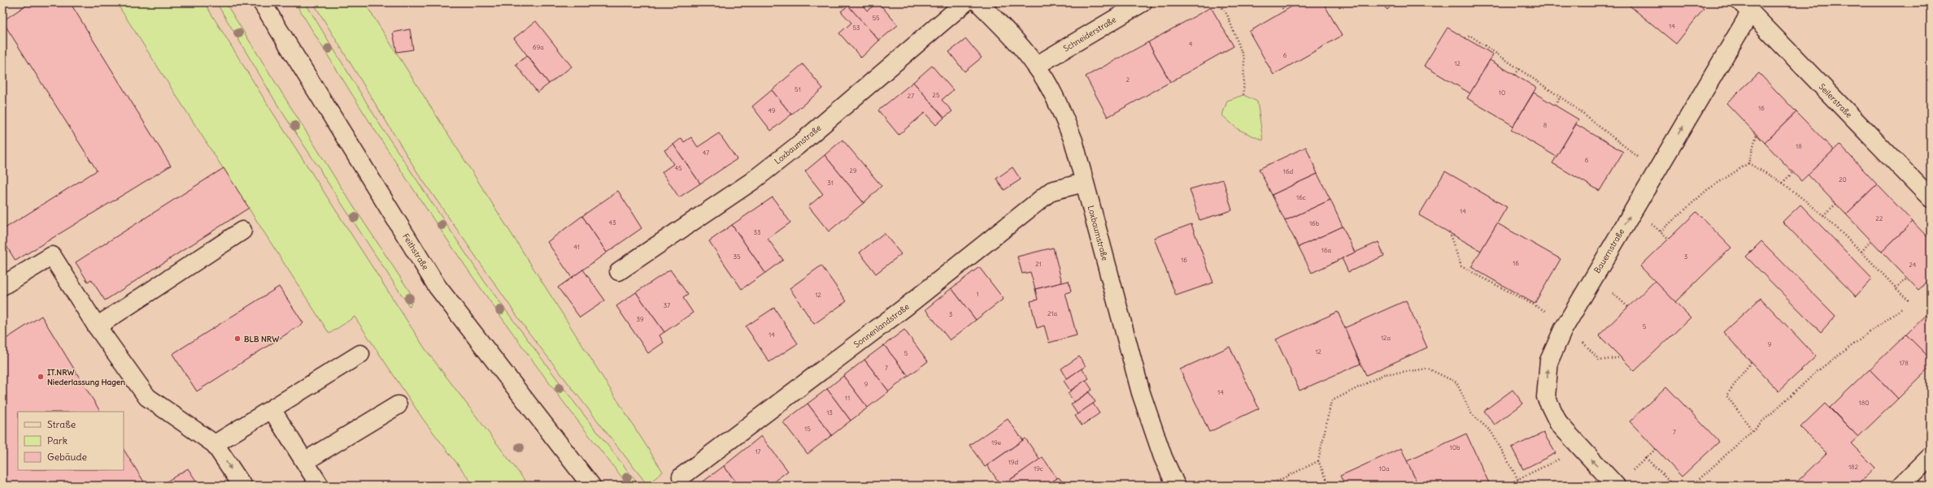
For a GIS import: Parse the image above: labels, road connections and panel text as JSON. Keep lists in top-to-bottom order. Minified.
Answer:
{"streets":{"street":["Schneiderstraße","Seilerstraße","Loxbaumstraße","Bauernstraße","Feithstraße","Sonnenlandstraße"]},"crossings":[["Schneiderstraße","Loxbaumstraße"],["Seilerstraße","Bauernstraße"],["Loxbaumstraße","Sonnenlandstraße"]],"one_way":["Bauernstraße"],"places":["BLB NRW","IT.NRW Niederlassung Hagen"],"house_numbers":["55","14","53","4","69a","6","12","2","51","10","25","27","16","49","8","18","47","6","45","29","16d","20","31","16c","14","22","43","16b","33","41","16a","35","3","16","16","21","24","1","12","37","21a","3","39","5","14","12a","9","12","5","178","7","9","14","11","180","13","15","7","19e","10b","17","19d","182","19c","10a"],"legend":["Straße","Park","Gebäude"]}
